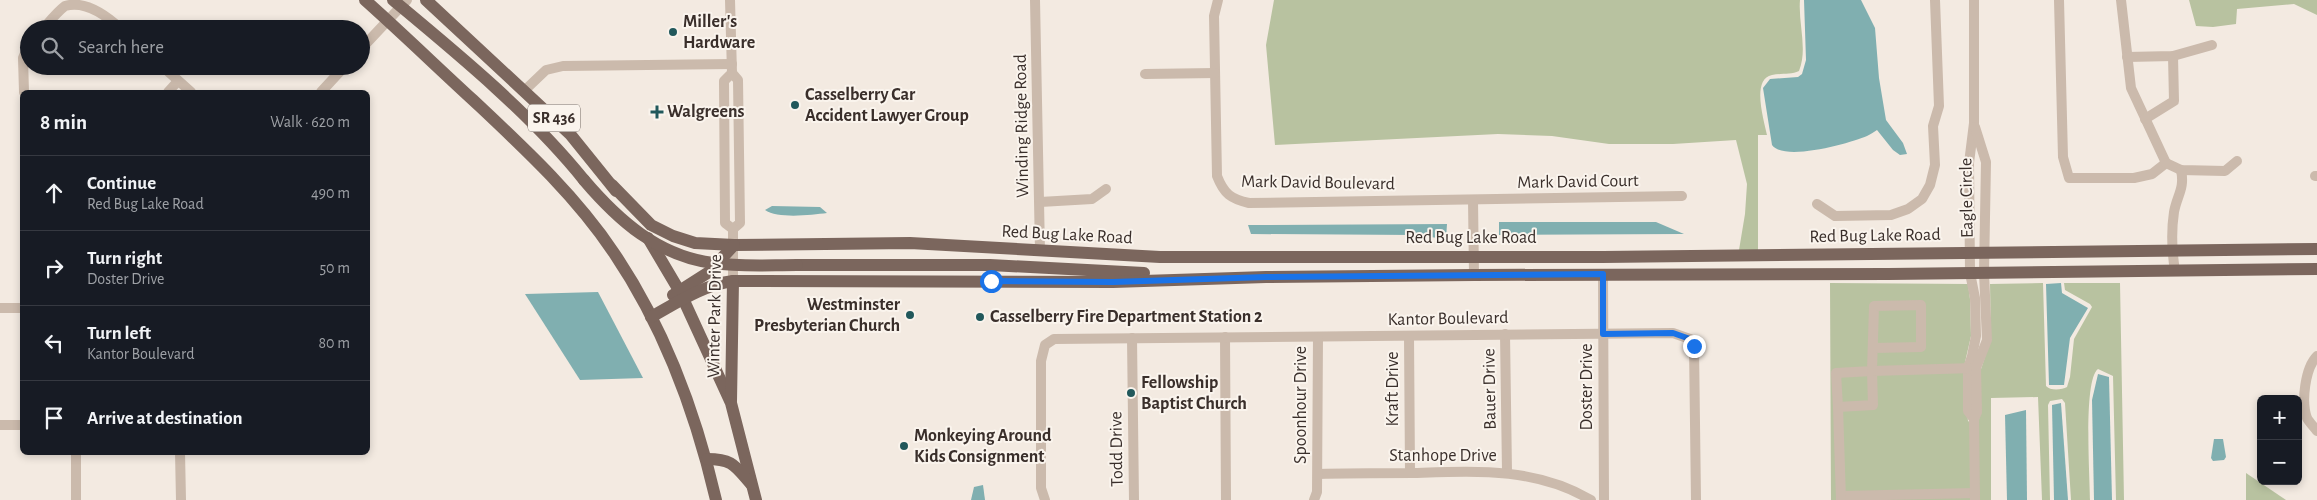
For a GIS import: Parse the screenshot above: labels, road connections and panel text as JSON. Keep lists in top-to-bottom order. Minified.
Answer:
{"streets":{"main road":["SR 436","Red Bug Lake Road","Winter Park Drive"],"street":["Winding Ridge Road","Mark David Court","Mark David Boulevard","Eagle Circle","Kantor Boulevard","Doster Drive","Kraft Drive","Bauer Drive","Spoonhour Drive","Todd Drive","Stanhope Drive"]},"crossings":[["SR 436","Red Bug Lake Road"],["SR 436","Winter Park Drive"],["Winding Ridge Road","Red Bug Lake Road"],["Mark David Court","Mark David Boulevard"],["Eagle Circle","Red Bug Lake Road"],["Red Bug Lake Road","Winter Park Drive"],["Red Bug Lake Road","Doster Drive"],["Kantor Boulevard","Doster Drive"],["Kantor Boulevard","Kraft Drive"],["Kantor Boulevard","Bauer Drive"],["Kantor Boulevard","Spoonhour Drive"],["Kantor Boulevard","Todd Drive"],["Kraft Drive","Stanhope Drive"],["Bauer Drive","Stanhope Drive"],["Spoonhour Drive","Stanhope Drive"]],"places":{"other":["Miller's Hardware","Casselberry Car Accident Lawyer Group","Westminster Presbyterian Church","Casselberry Fire Department Station 2","Fellowship Baptist Church","Monkeying Around Kids Consignment"],"health":["Walgreens"]},"page":{"search":"Search here","heading":["8 min","Walk · 620 m"],"list":[["Continue","Red Bug Lake Road","490 m"],["Turn right","Doster Drive","50 m"],["Turn left","Kantor Boulevard","80 m"],"Arrive at destination"],"map_buttons":["+","−"]}}
